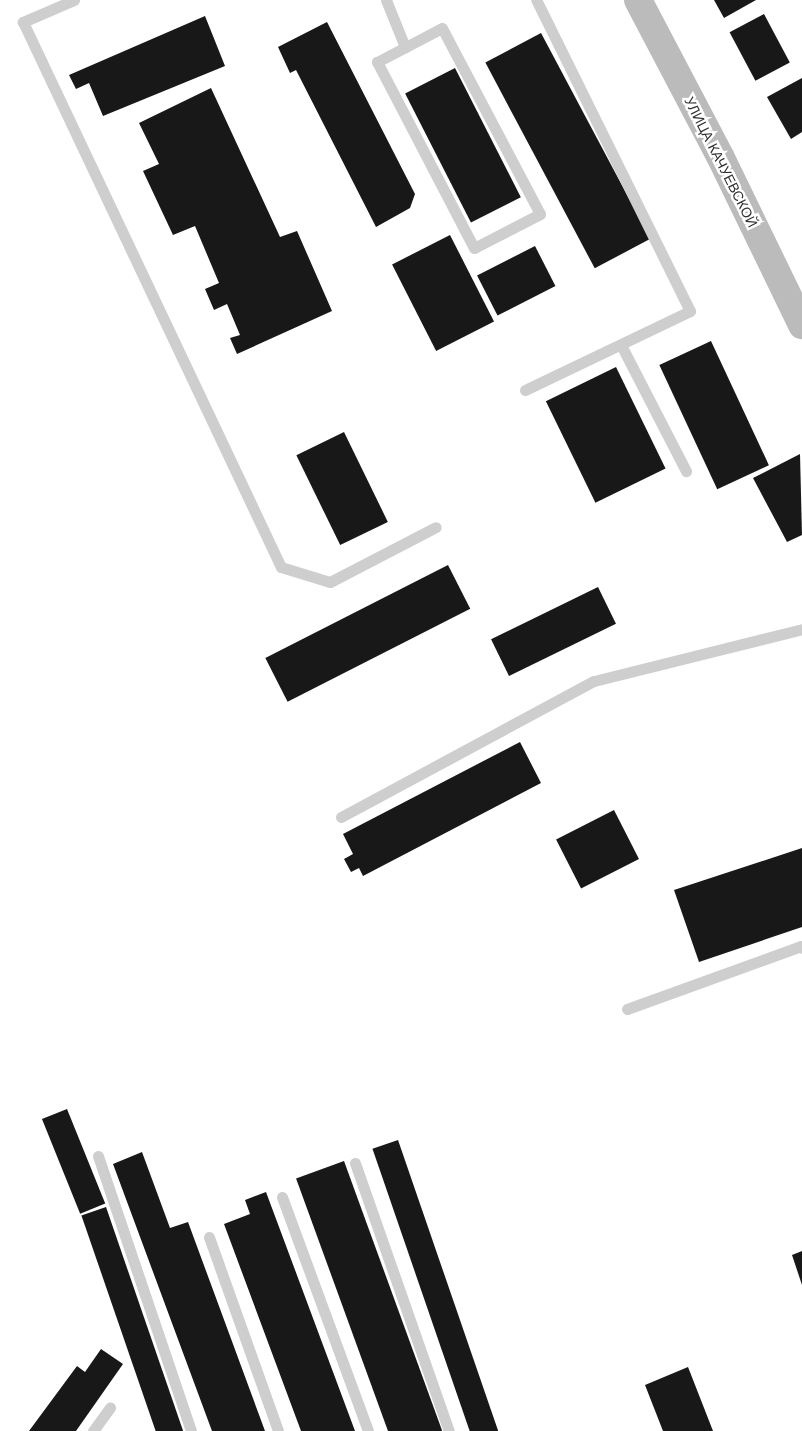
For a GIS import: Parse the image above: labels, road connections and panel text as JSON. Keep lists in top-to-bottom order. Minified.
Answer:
{"streets":{"street":["УЛИЦА КАЧУЕВСКОЙ"]}}
